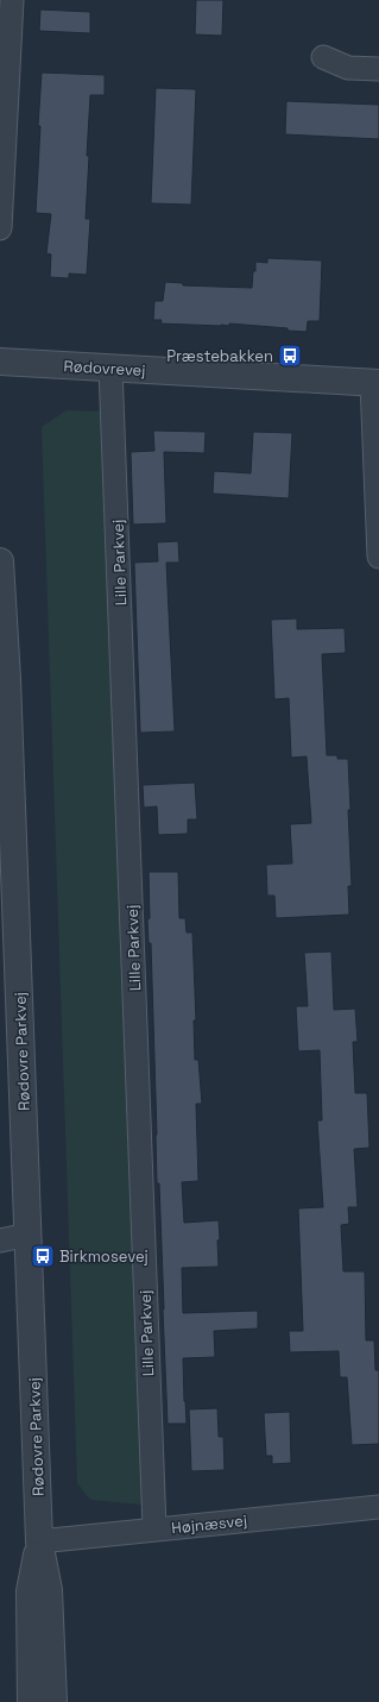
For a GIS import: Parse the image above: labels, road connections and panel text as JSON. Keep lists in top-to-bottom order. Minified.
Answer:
{"streets":{"street":["Rødovrevej","Lille Parkvej","Rødovre Parkvej","Højnæsvej"]},"crossings":[["Rødovrevej","Lille Parkvej"],["Lille Parkvej","Højnæsvej"],["Rødovre Parkvej","Højnæsvej"]],"places":{"bus stop":["Præstebakken","Birkmosevej"]}}
